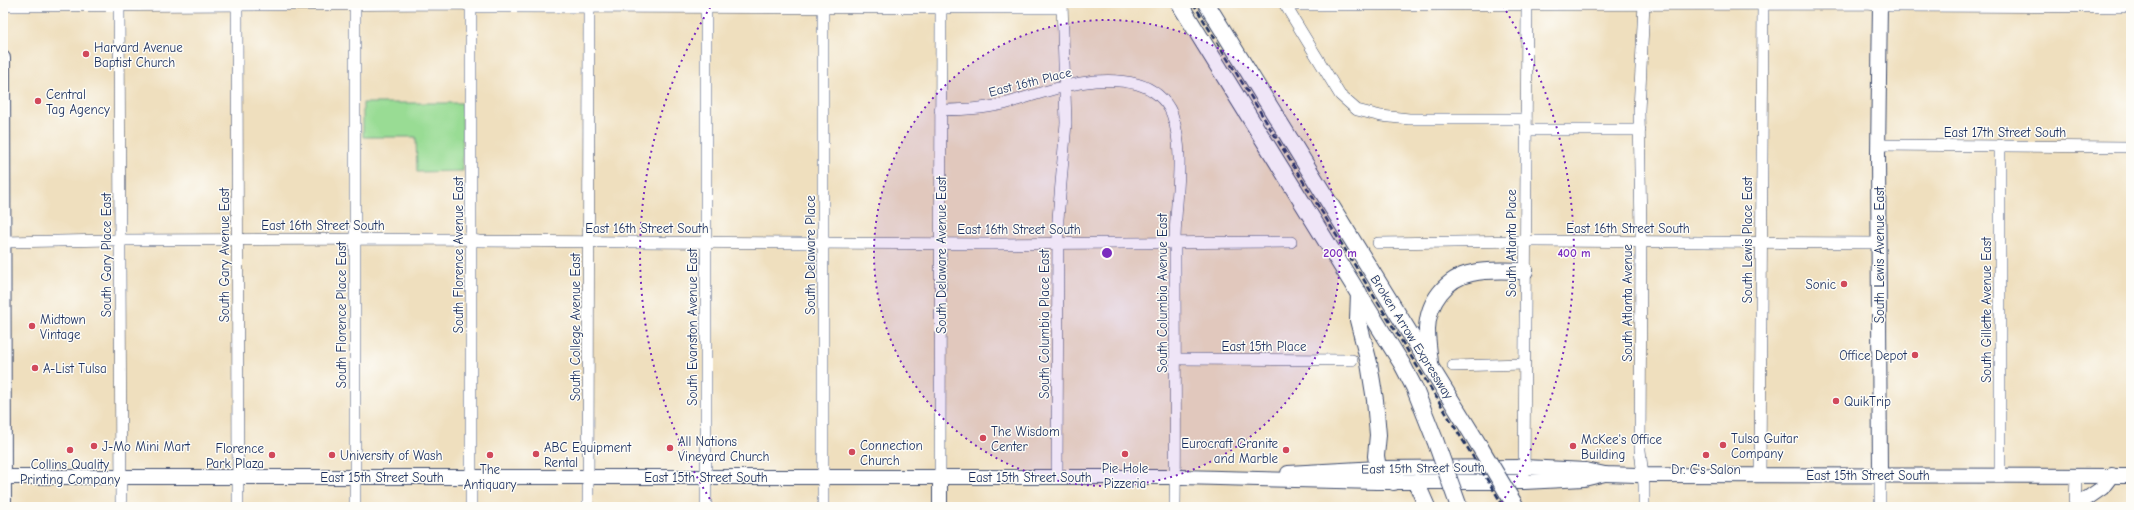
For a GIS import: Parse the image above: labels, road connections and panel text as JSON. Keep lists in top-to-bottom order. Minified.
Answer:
{"streets":{"highway":["Broken Arrow Expressway"],"main road":["South Delaware Avenue East","South Lewis Avenue East","East 15th Street South"],"street":["East 16th Place","East 17th Street South","East 16th Street South","South Lewis Place East","South Atlanta Place","South Gary Place East","South Gary Avenue East","South Florence Avenue East","South Delaware Place","South Columbia Avenue East","South Atlanta Avenue","South Gillette Avenue East","South Florence Place East","South Columbia Place East","South College Avenue East","South Evanston Avenue East","East 15th Place"]},"crossings":[["East 16th Place","South Delaware Avenue East"],["East 16th Place","South Columbia Avenue East"],["East 16th Place","South Columbia Place East"],["East 17th Street South","South Lewis Avenue East"],["East 17th Street South","South Gillette Avenue East"],["East 16th Street South","South Lewis Place East"],["East 16th Street South","South Atlanta Place"],["East 16th Street South","South Gary Place East"],["East 16th Street South","South Gary Avenue East"],["East 16th Street South","South Florence Avenue East"],["East 16th Street South","South Delaware Place"],["East 16th Street South","South Delaware Avenue East"],["East 16th Street South","South Lewis Avenue East"],["East 16th Street South","South Columbia Avenue East"],["East 16th Street South","South Atlanta Avenue"],["East 16th Street South","South Florence Place East"],["East 16th Street South","South Columbia Place East"],["East 16th Street South","South College Avenue East"],["East 16th Street South","South Evanston Avenue East"],["South Lewis Place East","East 15th Street South"],["South Atlanta Place","East 15th Street South"],["South Gary Place East","East 15th Street South"],["South Gary Avenue East","East 15th Street South"],["South Florence Avenue East","East 15th Street South"],["South Delaware Place","East 15th Street South"],["South Delaware Avenue East","East 15th Street South"],["South Lewis Avenue East","East 15th Street South"],["South Columbia Avenue East","East 15th Place"],["South Columbia Avenue East","East 15th Street South"],["South Atlanta Avenue","East 15th Street South"],["South Gillette Avenue East","East 15th Street South"],["South Florence Place East","East 15th Street South"],["South Columbia Place East","East 15th Street South"],["South College Avenue East","East 15th Street South"],["South Evanston Avenue East","East 15th Street South"]],"places":["Harvard Avenue Baptist Church","Central Tag Agency","Sonic","Midtown Vintage","Office Depot","A-List Tulsa","QuikTrip","The Wisdom Center","Tulsa Guitar Company","J-Mo Mini Mart","McKee's Office Building","All Nations Vineyard Church","Collins Quality Printing Company","Eurocraft Granite and Marble","Connection Church","ABC Equipment Rental","Pie Hole Pizzeria","Florence Park Plaza","University of Wash","The Antiquary","Dr. C's Salon"],"rings":["200 m","400 m"]}
